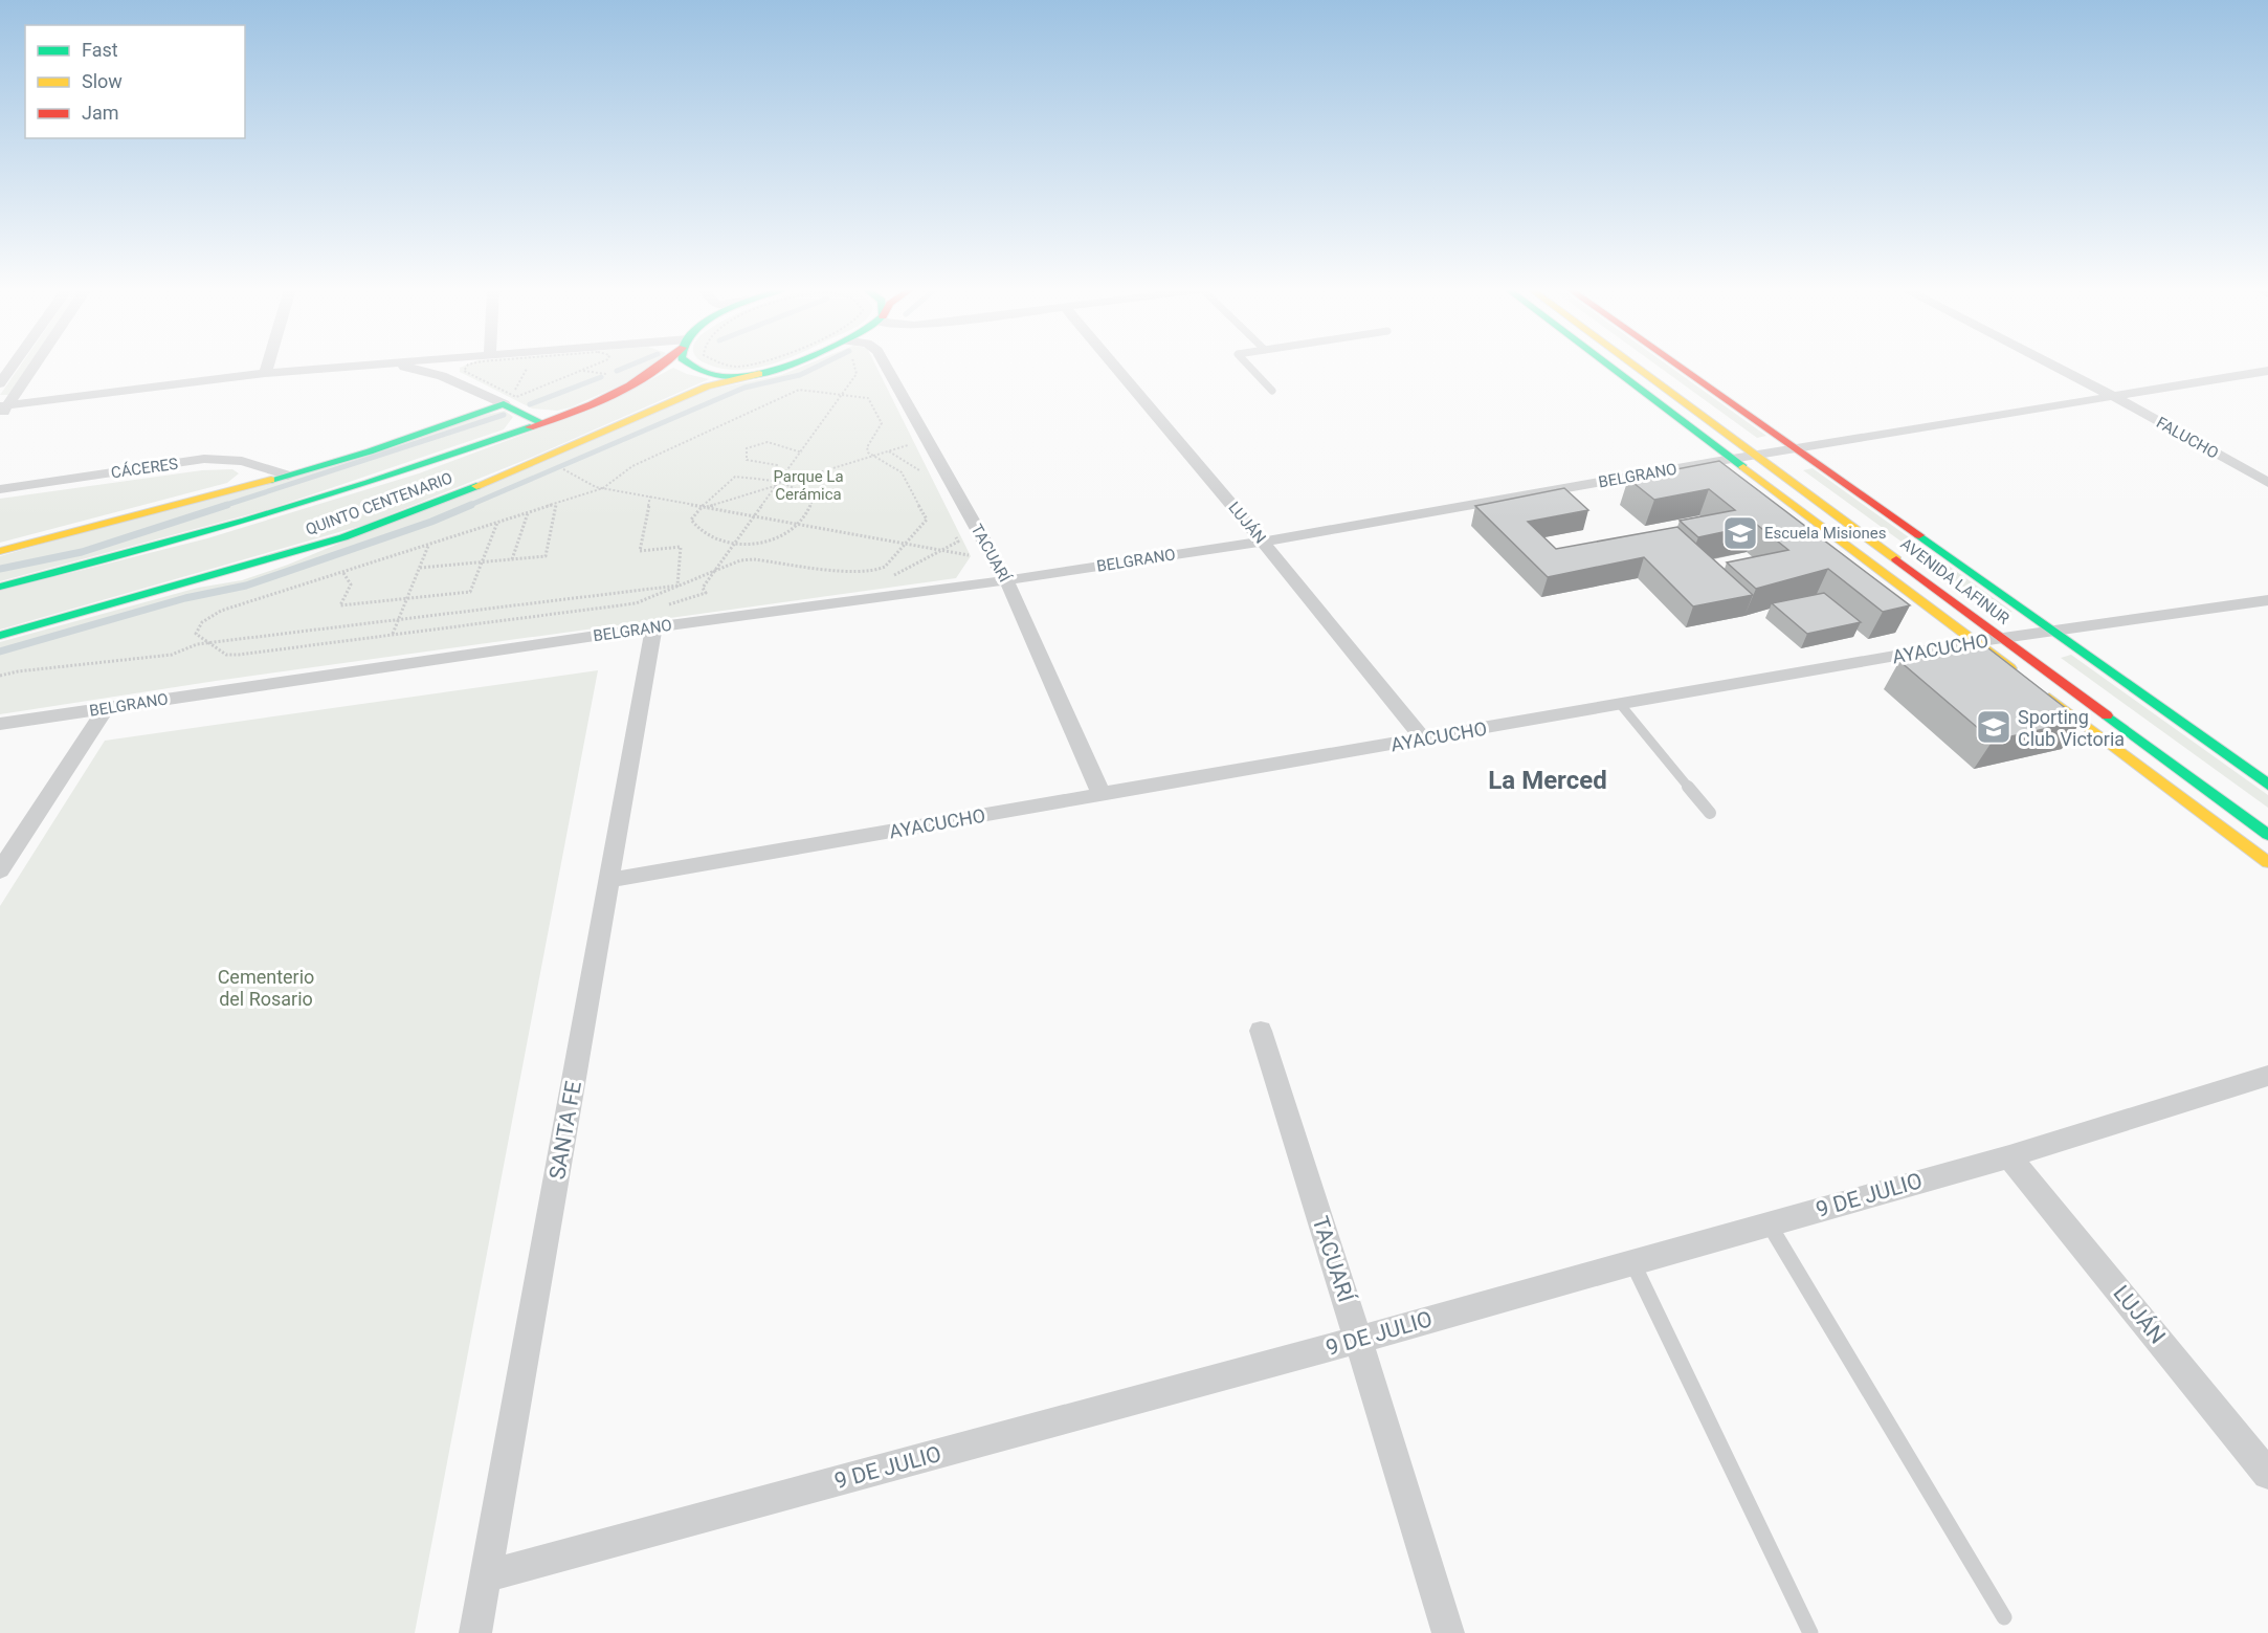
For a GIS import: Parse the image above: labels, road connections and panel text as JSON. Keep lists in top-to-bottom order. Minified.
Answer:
{"streets":{"main road":["QUINTO CENTENARIO","AVENIDA LAFINUR"],"street":["FALUCHO","CÁCERES","BELGRANO","LUJÁN","TACUARÍ","AYACUCHO","SANTA FE","9 DE JULIO"]},"crossings":[["FALUCHO","BELGRANO"],["BELGRANO","LUJÁN"],["BELGRANO","TACUARÍ"],["BELGRANO","AVENIDA LAFINUR"],["BELGRANO","SANTA FE"],["LUJÁN","AYACUCHO"],["LUJÁN","9 DE JULIO"],["TACUARÍ","AYACUCHO"],["TACUARÍ","9 DE JULIO"],["AVENIDA LAFINUR","AYACUCHO"],["AYACUCHO","SANTA FE"],["SANTA FE","9 DE JULIO"]],"districts":["La Merced"],"parks":["Parque La Cerámica","Cementerio del Rosario"],"places":{"school or university":["Escuela Misiones","Sporting Club Victoria"]},"legend":["Fast","Slow","Jam"]}
